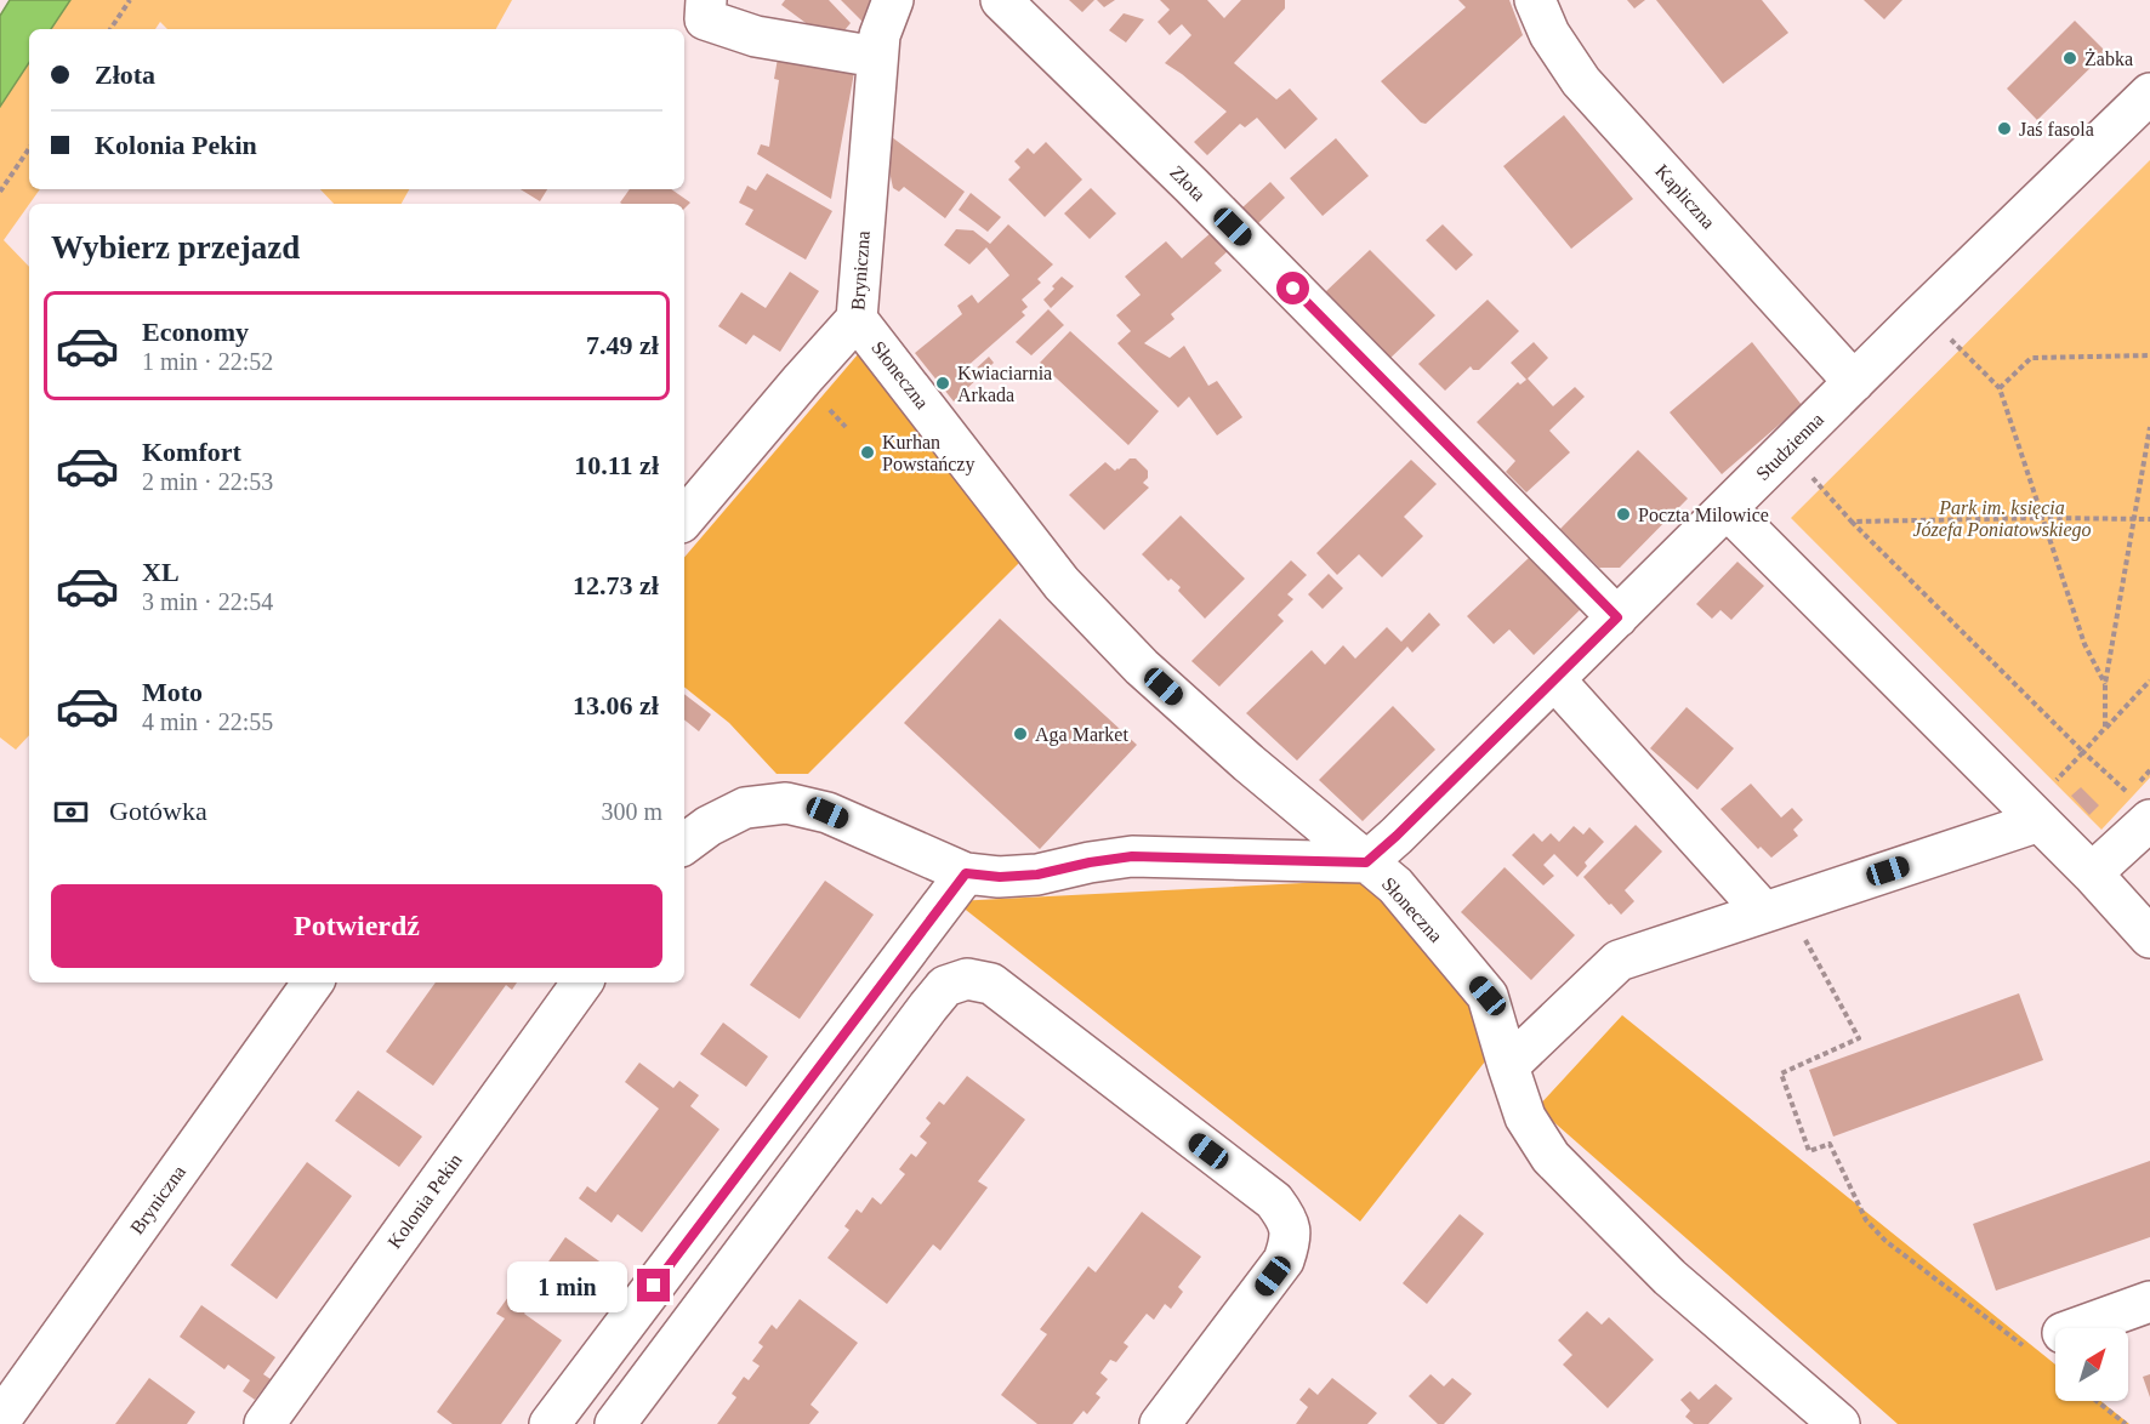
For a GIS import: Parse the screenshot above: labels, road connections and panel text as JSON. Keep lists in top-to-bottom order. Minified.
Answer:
{"streets":{"street":["Złota","Kapliczna","Bryniczna","Słoneczna","Studzienna","Kolonia Pekin"]},"crossings":[["Złota","Studzienna"],["Kapliczna","Studzienna"],["Bryniczna","Słoneczna"],["Słoneczna","Studzienna"]],"parks":["Park im. księcia Józefa Poniatowskiego"],"places":["Żabka","Jaś fasola","Kwiaciarnia Arkada","Kurhan Powstańczy","Poczta Milowice","Aga Market"],"north":"top right","page":{"banner":["Złota","Kolonia Pekin"],"heading":"Wybierz przejazd","list":[{"name":"Economy","note":"1 min · 22:52","value":"7.49 zł"},{"name":"Komfort","note":"2 min · 22:53","value":"10.11 zł"},{"name":"XL","note":"3 min · 22:54","value":"12.73 zł"},{"name":"Moto","note":"4 min · 22:55","value":"13.06 zł"}],"pay":["Gotówka","300 m"],"buttons":"Potwierdź","bubble":"1 min"}}
